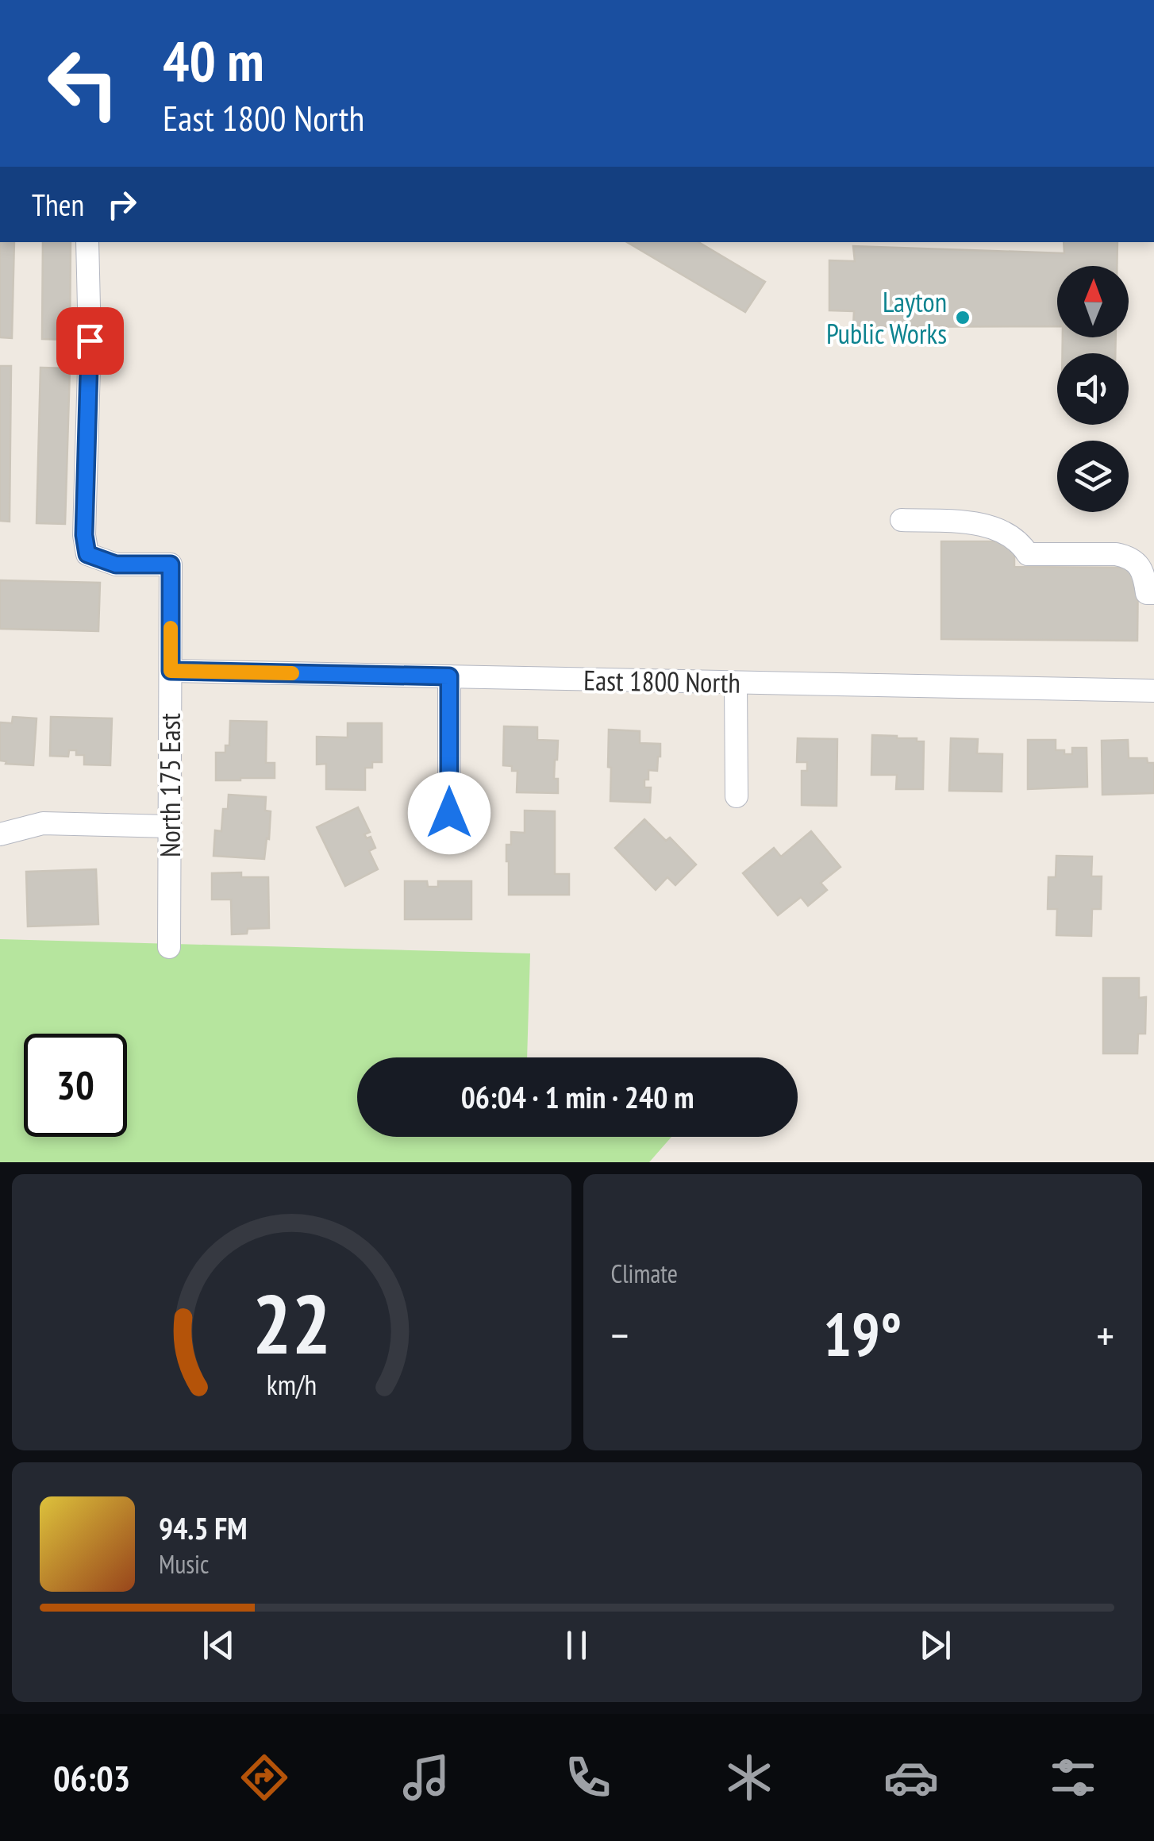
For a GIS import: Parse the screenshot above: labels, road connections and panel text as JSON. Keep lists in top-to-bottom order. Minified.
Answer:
{"streets":{"street":["East 1800 North","North 175 East"]},"crossings":[["East 1800 North","North 175 East"]],"places":["Layton Public Works"],"north":"top","page":{"turn":["40 m","East 1800 North"],"then":"Then","limit":"30","trip":"06:04 · 1 min · 240 m","tile":"Climate","heat":["−","19°","+"],"song":["94.5 FM","Music"],"tabs":"06:03","gauge":["22","km/h"]}}
